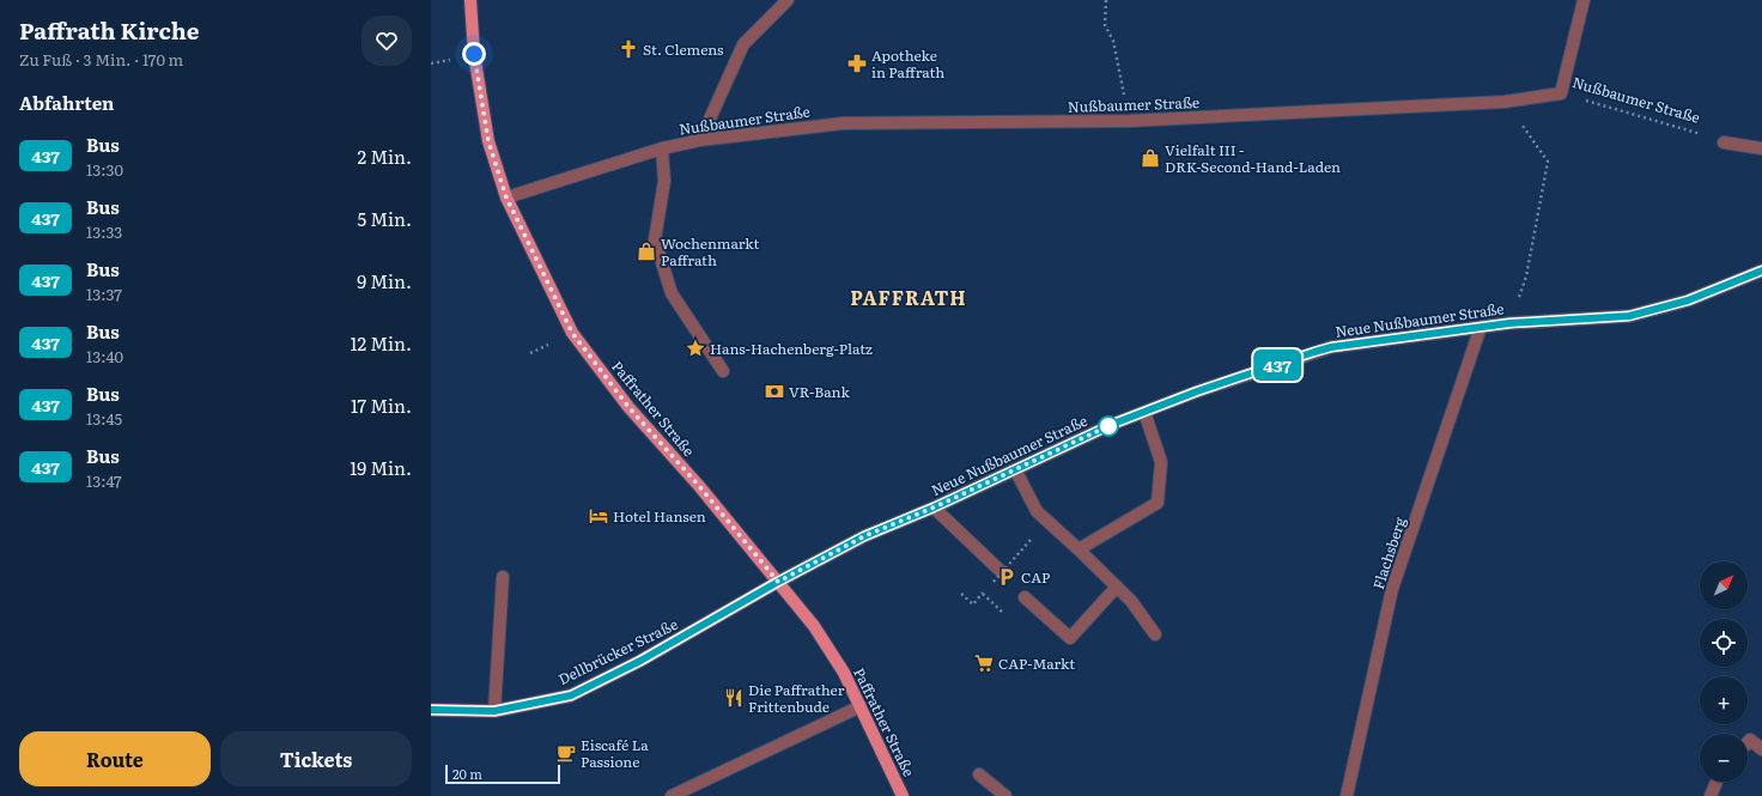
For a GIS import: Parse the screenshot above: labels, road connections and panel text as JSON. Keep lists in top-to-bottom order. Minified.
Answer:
{"streets":{"main road":["Paffrather Straße","Dellbrücker Straße"],"street":["Nußbaumer Straße","Neue Nußbaumer Straße","Flachsberg"]},"crossings":[["Nußbaumer Straße","Paffrather Straße"],["Neue Nußbaumer Straße","Paffrather Straße"],["Neue Nußbaumer Straße","Flachsberg"],["Neue Nußbaumer Straße","Dellbrücker Straße"],["Paffrather Straße","Dellbrücker Straße"]],"districts":["PAFFRATH"],"places":{"church":["St. Clemens"],"pharmacy":["Apotheke in Paffrath"],"shop":["Vielfalt III - DRK-Second-Hand-Laden","Wochenmarkt Paffrath"],"place":["Hans-Hachenberg-Platz"],"bank":["VR-Bank"],"hotel":["Hotel Hansen"],"parking":["CAP"],"supermarket":["CAP-Markt"],"restaurant":["Die Paffrather Frittenbude"],"cafe":["Eiscafé La Passione"]},"lines":["bus line 437"],"scale_bar":"20 m","north":"top right","page":{"heading":[["Paffrath Kirche","Zu Fuß · 3 Min. · 170 m"],"Abfahrten"],"on_map":"437","list":[{"mark":"437","name":"Bus","note":"13:30","value":"2 Min."},{"mark":"437","name":"Bus","note":"13:33","value":"5 Min."},{"mark":"437","name":"Bus","note":"13:37","value":"9 Min."},{"mark":"437","name":"Bus","note":"13:40","value":"12 Min."},{"mark":"437","name":"Bus","note":"13:45","value":"17 Min."},{"mark":"437","name":"Bus","note":"13:47","value":"19 Min."}],"map_buttons":["+","−"],"buttons":["Route","Tickets"],"scale":"20 m"}}
